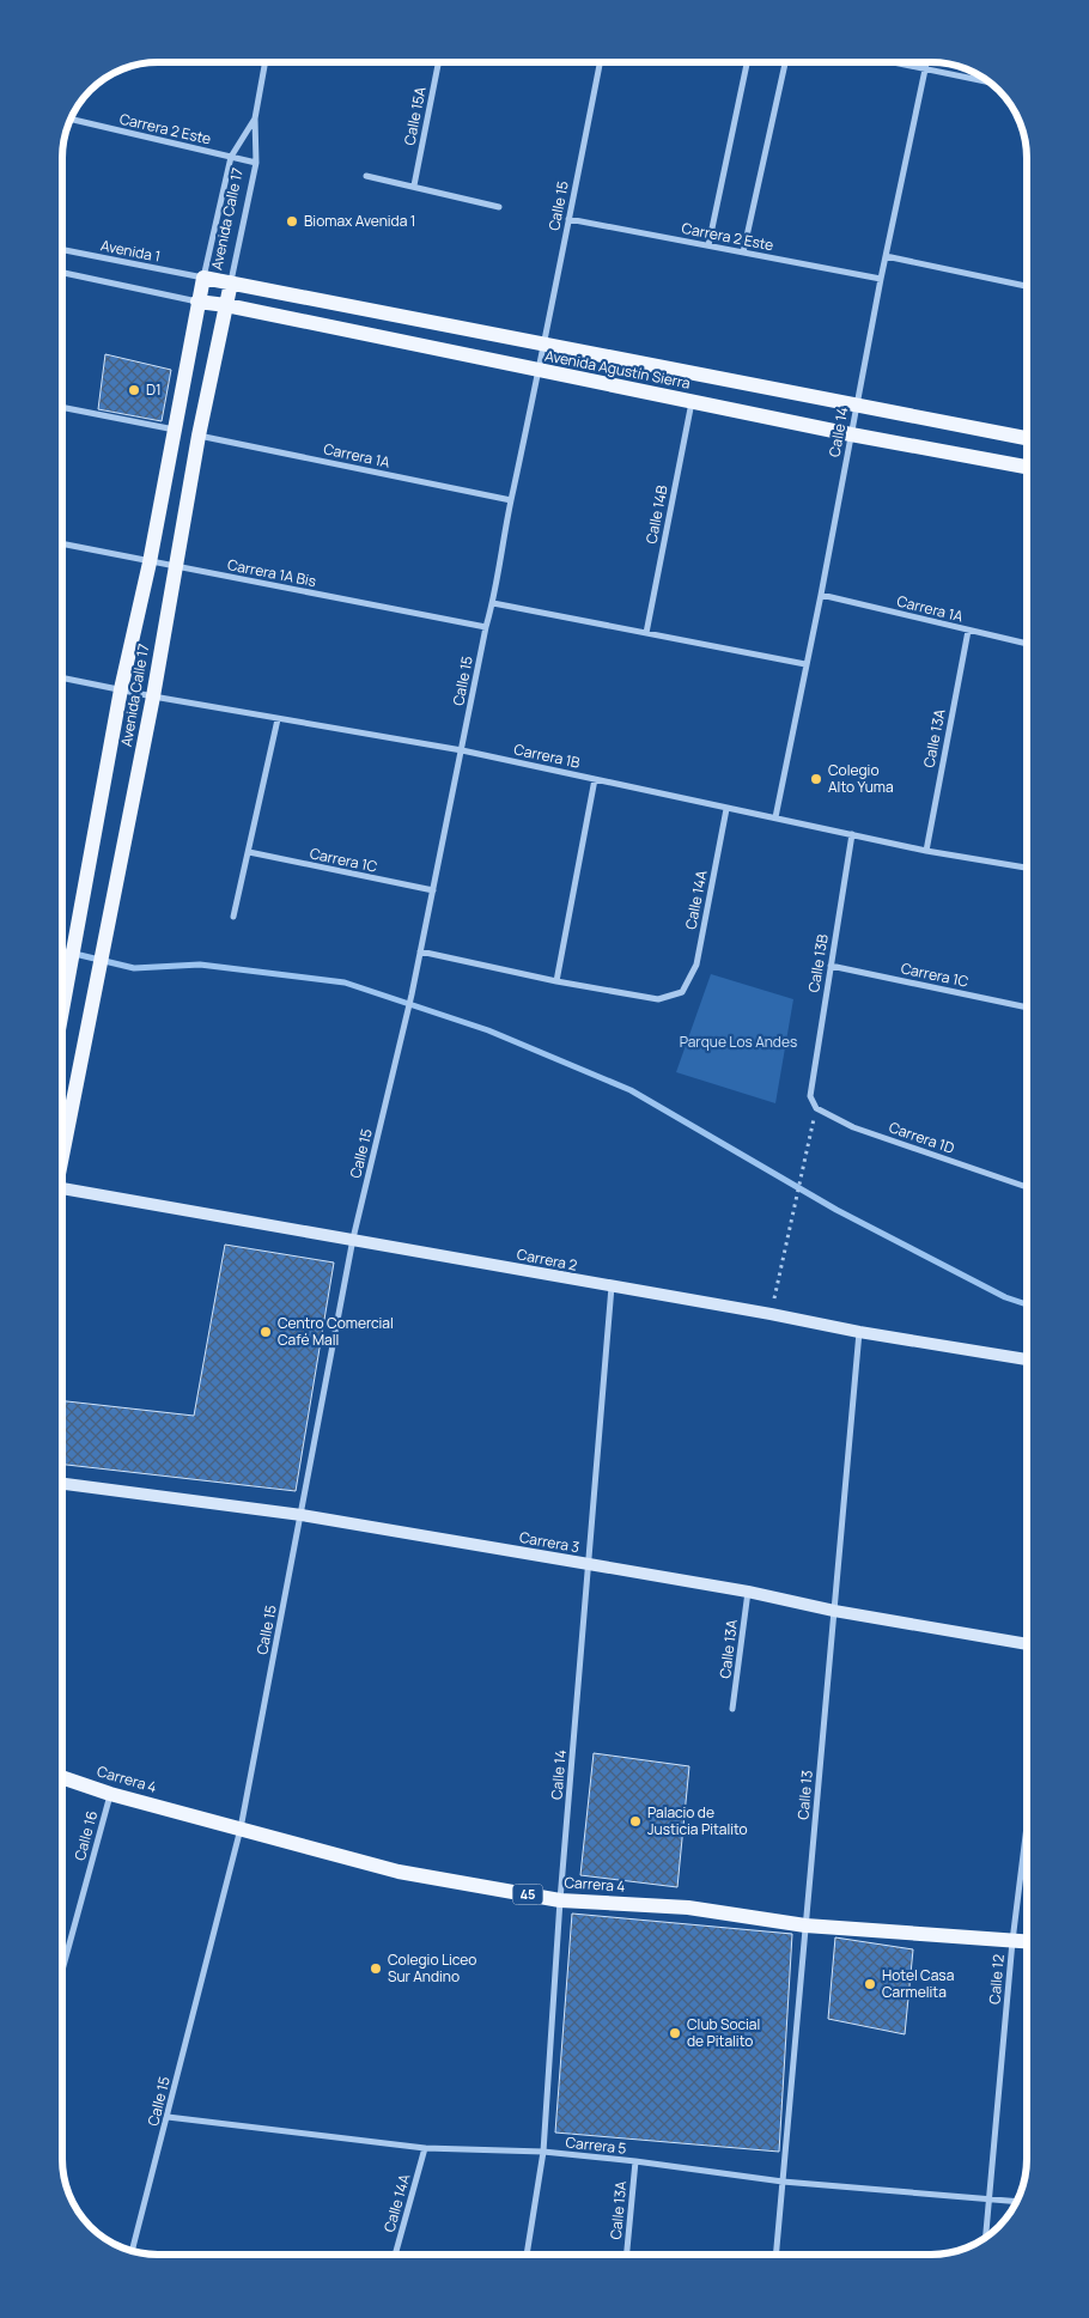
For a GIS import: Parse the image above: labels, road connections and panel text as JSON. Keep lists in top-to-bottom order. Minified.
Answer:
{"streets":{"main road":["Avenida Calle 17","Avenida Agustín Sierra","Carrera 2","Carrera 3","Carrera 4","45"],"street":["Calle 15A","Carrera 2 Este","Calle 15","Avenida 1","Calle 14","Carrera 1A","Calle 14B","Carrera 1A Bis","Calle 13A","Carrera 1B","Carrera 1C","Calle 14A","Calle 13B","Carrera 1D","Calle 13","Calle 16","Calle 12","Carrera 5"]},"crossings":[["Carrera 2 Este","Calle 15"],["Carrera 2 Este","Avenida Calle 17"],["Carrera 2 Este","Calle 14"],["Calle 15","Avenida Agustín Sierra"],["Calle 15","Carrera 1A"],["Calle 15","Carrera 1A Bis"],["Calle 15","Carrera 1B"],["Calle 15","Carrera 1C"],["Calle 15","Carrera 2"],["Calle 15","Carrera 3"],["Calle 15","Carrera 4"],["Calle 15","Carrera 5"],["Avenida Calle 17","Avenida 1"],["Avenida Calle 17","Avenida Agustín Sierra"],["Avenida Calle 17","Carrera 1A"],["Avenida Calle 17","Carrera 1A Bis"],["Avenida Calle 17","Carrera 1B"],["Avenida 1","Avenida Agustín Sierra"],["Avenida Agustín Sierra","Calle 14"],["Avenida Agustín Sierra","Calle 14B"],["Calle 14","Carrera 1A"],["Calle 14","Carrera 1B"],["Calle 14","Carrera 2"],["Calle 14","Carrera 3"],["Calle 14","Carrera 4"],["Calle 14","Carrera 5"],["Carrera 1A","Calle 13A"],["Calle 13A","Carrera 1B"],["Calle 13A","Carrera 3"],["Calle 13A","Carrera 5"],["Carrera 1B","Calle 14A"],["Carrera 1B","Calle 13B"],["Carrera 1C","Calle 13B"],["Calle 14A","Carrera 5"],["Calle 13B","Carrera 1D"],["Carrera 2","Calle 13"],["Carrera 3","Calle 13"],["Carrera 4","Calle 13"],["Carrera 4","Calle 16"],["Carrera 4","Calle 12"],["Calle 13","Carrera 5"],["Calle 12","Carrera 5"]],"parks":["Parque Los Andes"],"places":["Biomax Avenida 1","D1","Colegio Alto Yuma","Centro Comercial Café Mall","Palacio de Justicia Pitalito","Colegio Liceo Sur Andino","Hotel Casa Carmelita","Club Social de Pitalito"]}
